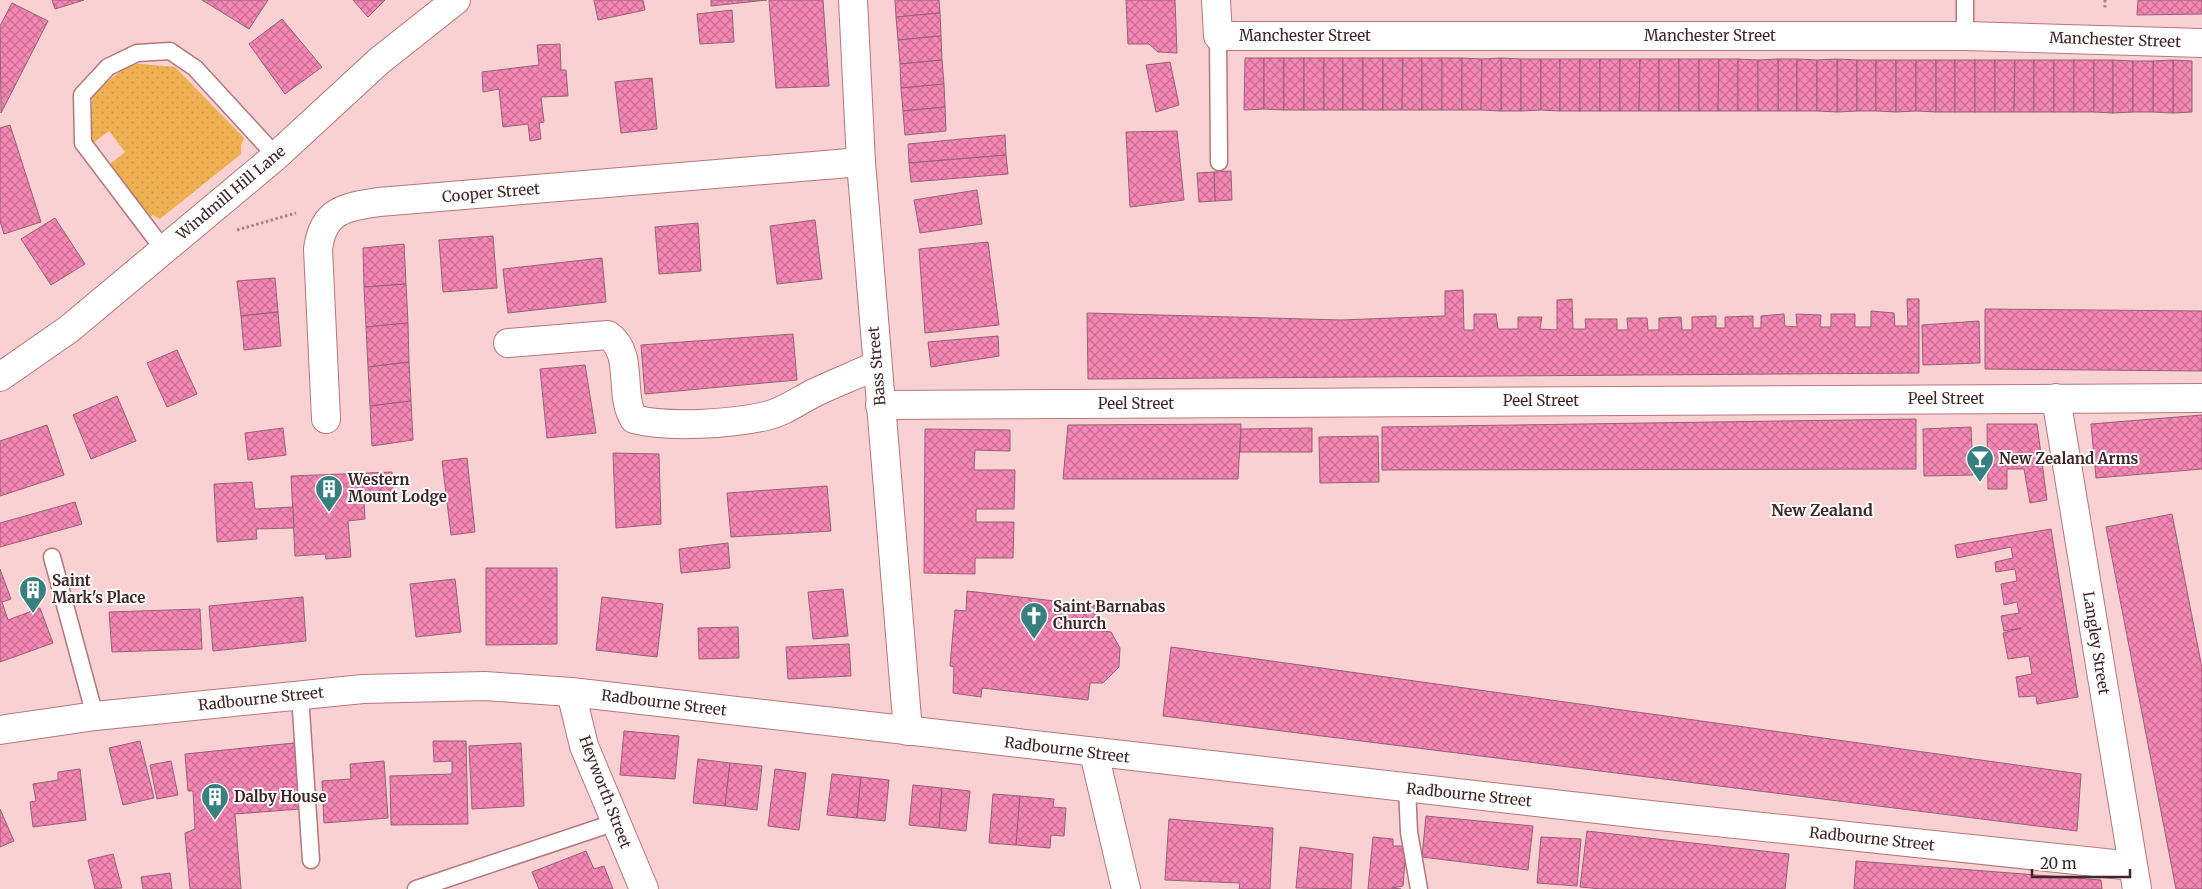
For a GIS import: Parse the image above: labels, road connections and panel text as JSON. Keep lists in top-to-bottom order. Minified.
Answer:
{"streets":{"street":["Manchester Street","Windmill Hill Lane","Cooper Street","Bass Street","Peel Street","Langley Street","Radbourne Street","Heyworth Street"]},"crossings":[["Cooper Street","Bass Street"],["Bass Street","Peel Street"],["Bass Street","Radbourne Street"],["Peel Street","Langley Street"],["Langley Street","Radbourne Street"],["Radbourne Street","Heyworth Street"]],"districts":["New Zealand"],"places":{"bar":["New Zealand Arms"],"building":["Western Mount Lodge","Saint Mark's Place","Dalby House"],"church":["Saint Barnabas Church"]},"scale_bar":"20 m"}
